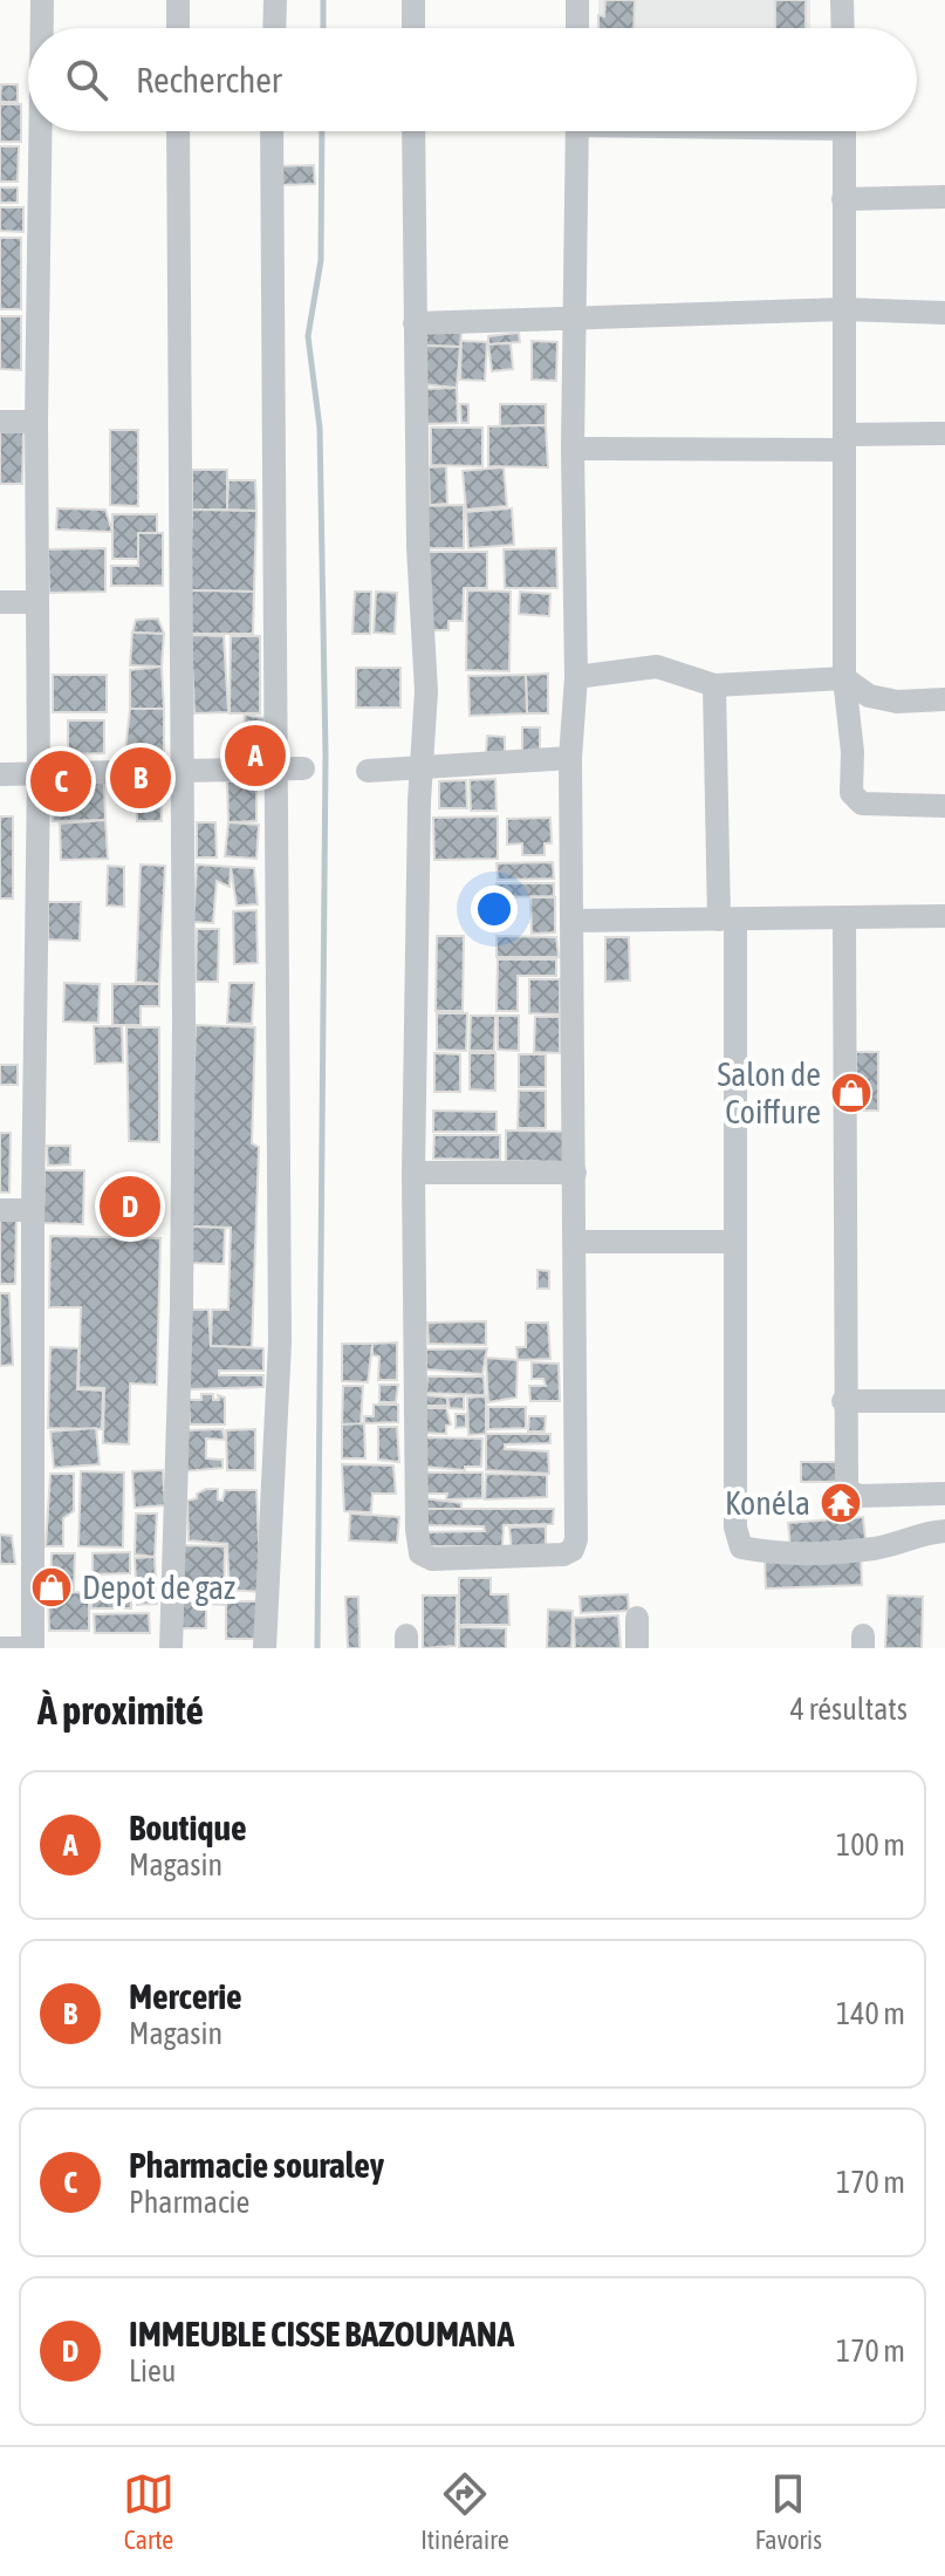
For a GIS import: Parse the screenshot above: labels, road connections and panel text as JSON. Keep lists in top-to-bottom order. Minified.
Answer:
{"places":{"shop":["Salon de Coiffure","Depot de gaz"],"temple":["Konéla"]},"page":{"search":"Rechercher","pins":["A","B","C","D"],"heading":["À proximité","4 résultats"],"list":[{"mark":"A","name":"Boutique","note":"Magasin","value":"100 m"},{"mark":"B","name":"Mercerie","note":"Magasin","value":"140 m"},{"mark":"C","name":"Pharmacie souraley","note":"Pharmacie","value":"170 m"},{"mark":"D","name":"IMMEUBLE CISSE BAZOUMANA","note":"Lieu","value":"170 m"}],"nav":["Carte","Itinéraire","Favoris"]}}
